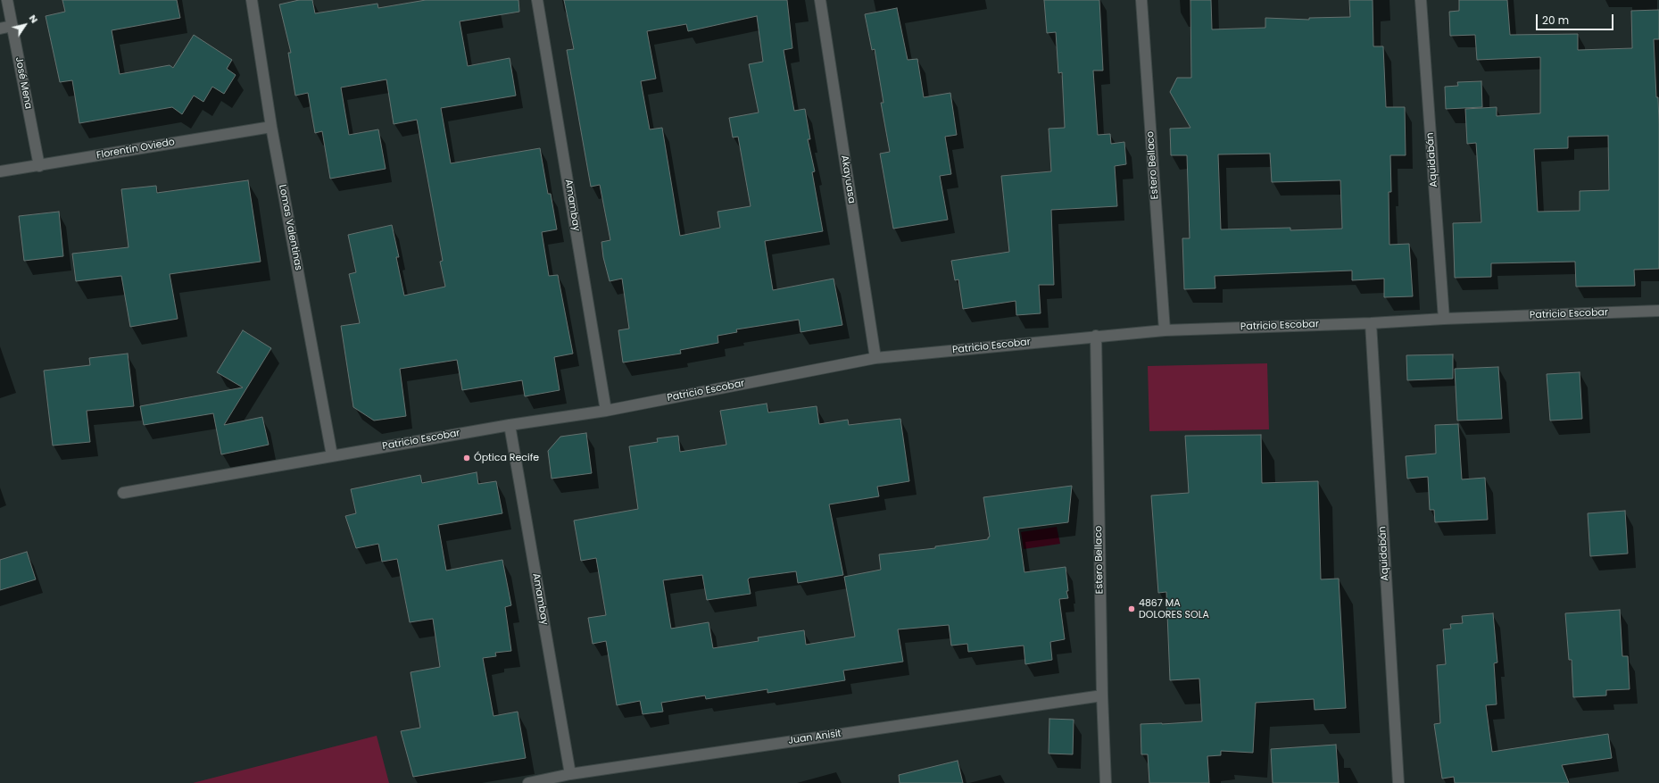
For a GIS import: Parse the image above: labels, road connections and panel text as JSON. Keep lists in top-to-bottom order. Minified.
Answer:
{"streets":{"street":["José Mena","Florentín Oviedo","Aquidabán","Estero Bellaco","Akayuasa","Amambay","Lomas Valentinas","Patricio Escobar","Juan Anisit"]},"crossings":[["José Mena","Florentín Oviedo"],["Florentín Oviedo","Lomas Valentinas"],["Aquidabán","Patricio Escobar"],["Estero Bellaco","Patricio Escobar"],["Estero Bellaco","Juan Anisit"],["Akayuasa","Patricio Escobar"],["Amambay","Patricio Escobar"],["Amambay","Juan Anisit"],["Lomas Valentinas","Patricio Escobar"]],"places":["Óptica Recife","4867 MA DOLORES SOLA"],"scale_bar":"20 m","north":"top right"}
